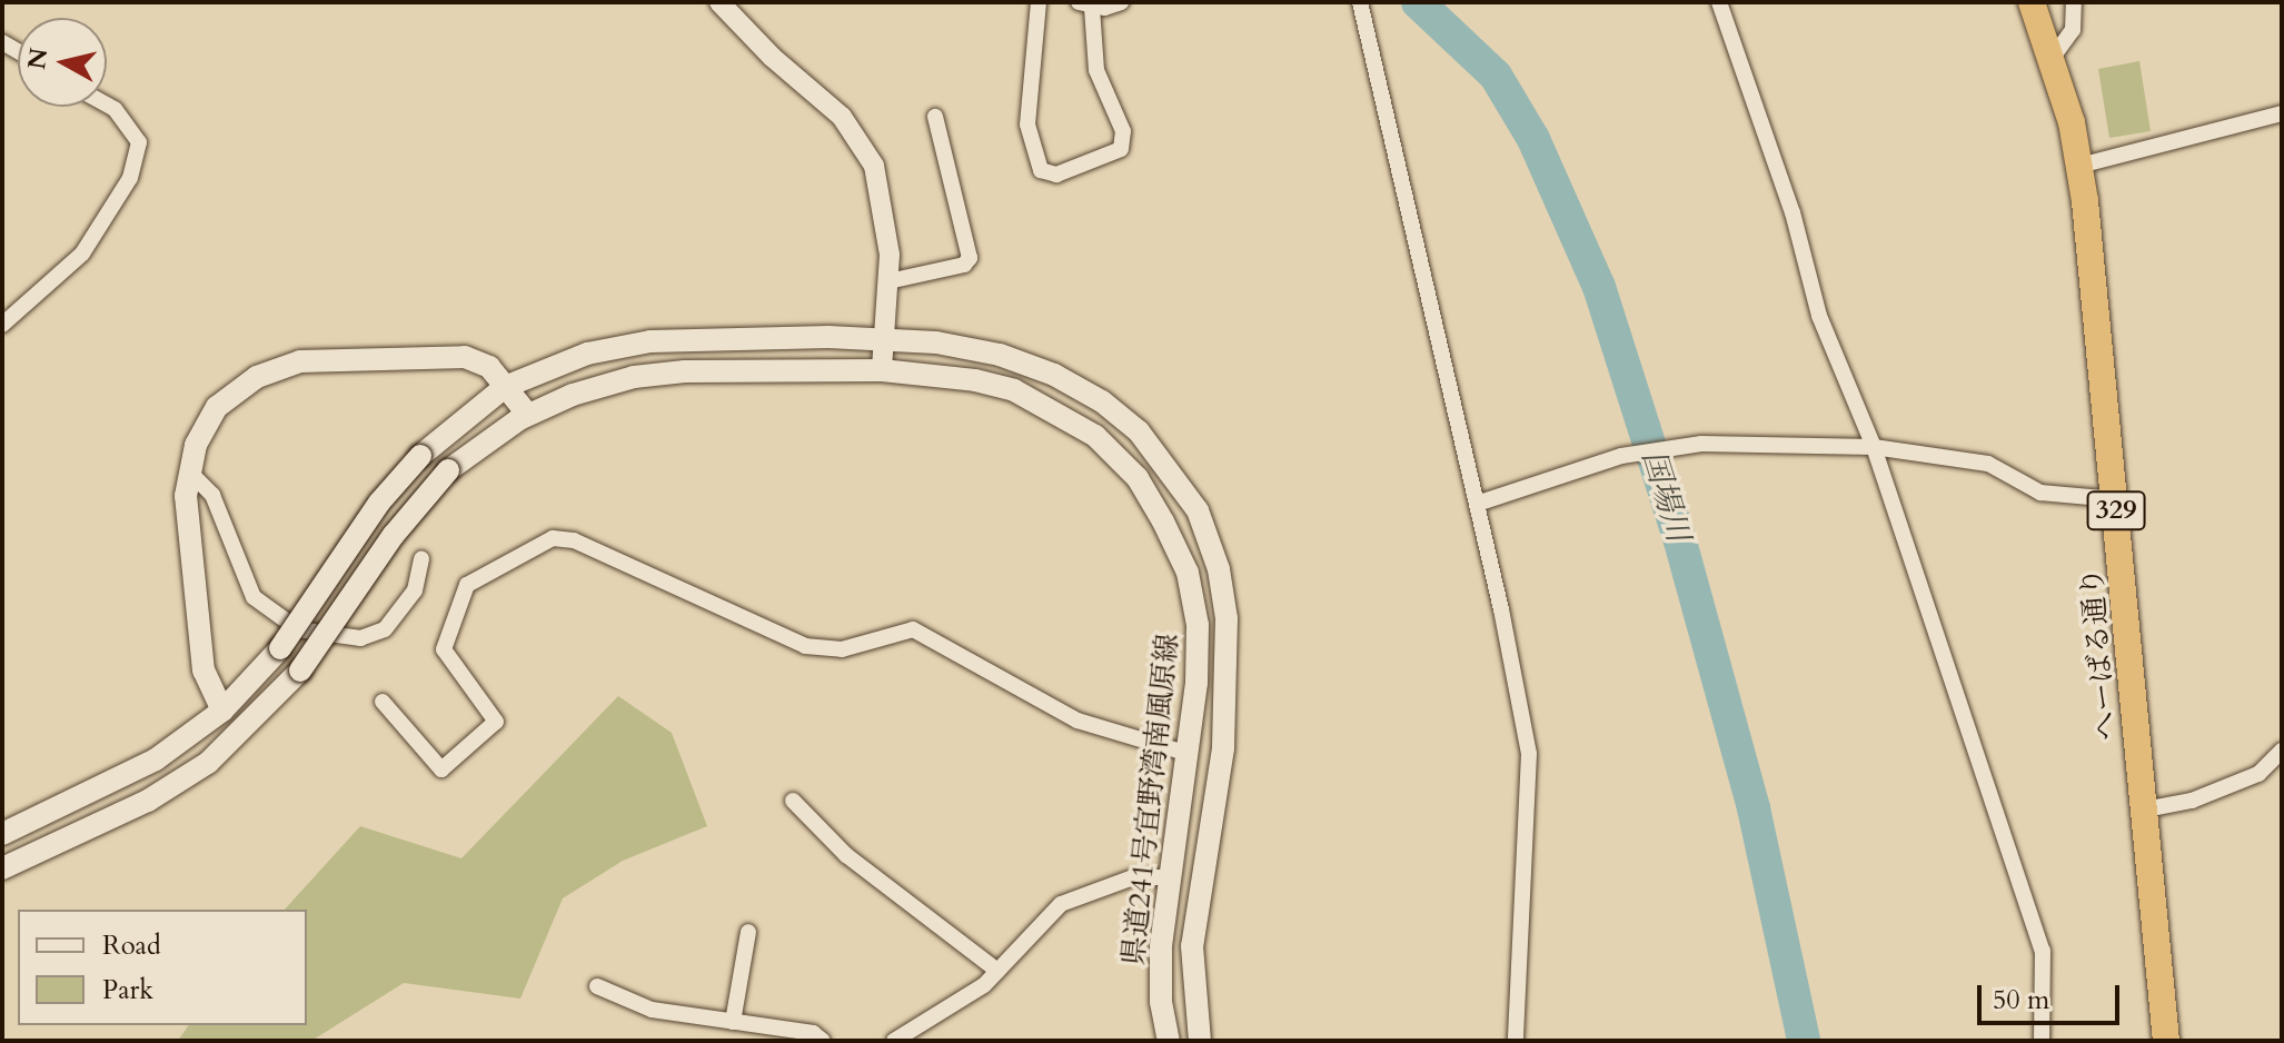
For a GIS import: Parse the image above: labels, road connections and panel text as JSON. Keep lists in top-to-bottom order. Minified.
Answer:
{"streets":{"highway":["329","へーばる通り"],"main road":["県道241号宜野湾南風原線"]},"water":["国場川"],"legend":["Road","Park"],"scale_bar":"50 m","north":"left"}
